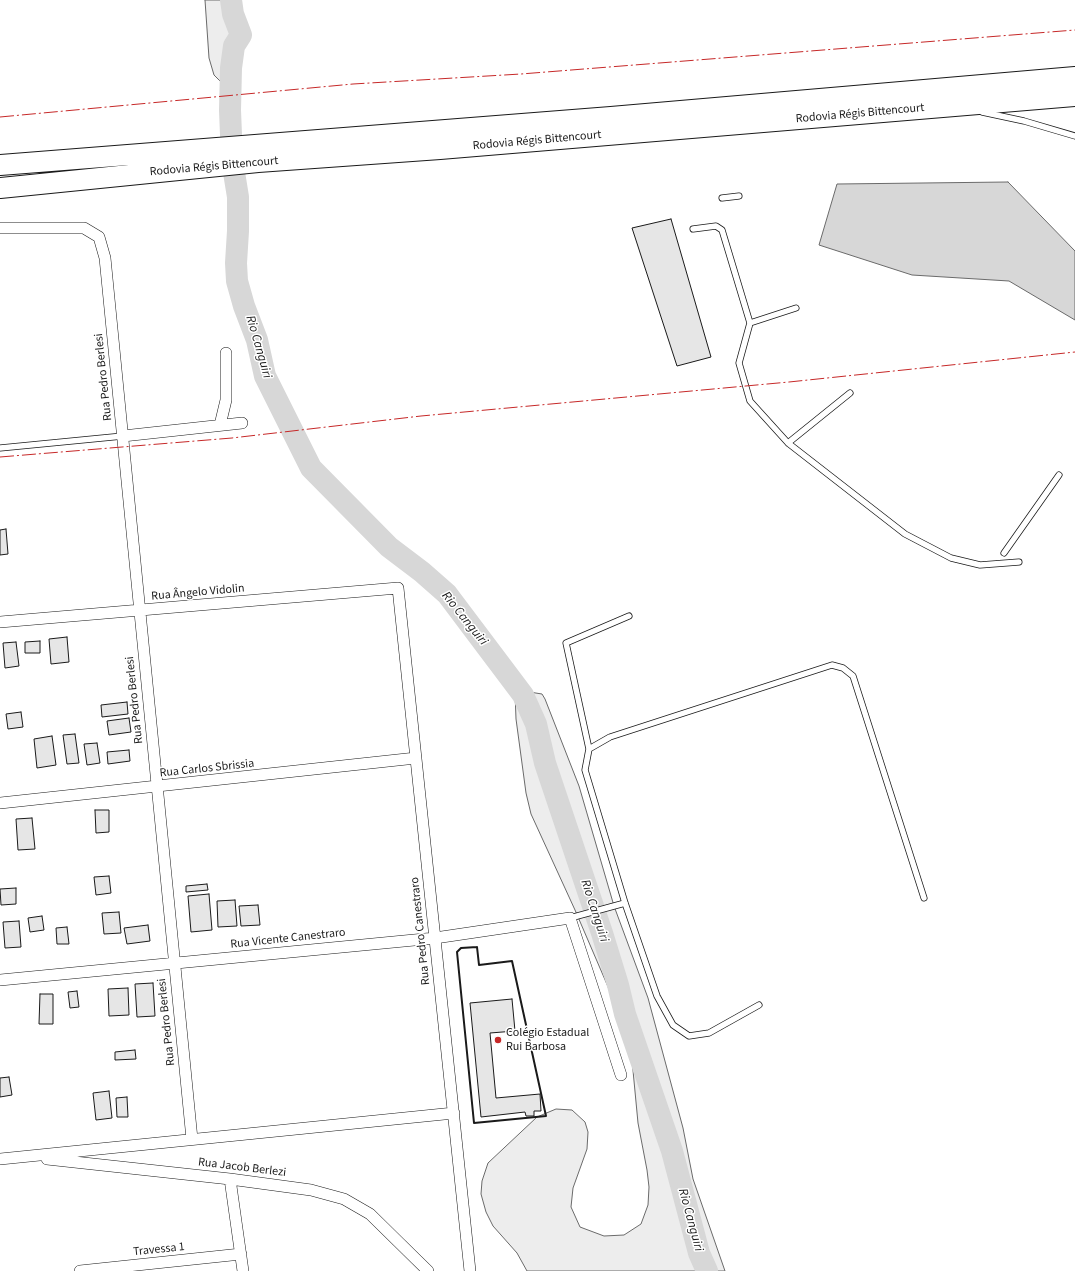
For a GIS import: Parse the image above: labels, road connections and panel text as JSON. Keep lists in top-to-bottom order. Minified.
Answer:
{"streets":{"highway":["Rodovia Régis Bittencourt"],"street":["Rua Pedro Berlesi","Rua Ângelo Vidolin","Rua Carlos Sbrissia","Rua Pedro Canestraro","Rua Vicente Canestraro","Rua Jacob Berlezi","Travessa 1"]},"crossings":[["Rua Pedro Berlesi","Rua Ângelo Vidolin"],["Rua Pedro Berlesi","Rua Carlos Sbrissia"],["Rua Pedro Berlesi","Rua Vicente Canestraro"],["Rua Pedro Berlesi","Rua Jacob Berlezi"],["Rua Ângelo Vidolin","Rua Pedro Canestraro"],["Rua Carlos Sbrissia","Rua Pedro Canestraro"],["Rua Pedro Canestraro","Rua Vicente Canestraro"],["Rua Pedro Canestraro","Rua Jacob Berlezi"]],"water":["Rio Canguiri"],"places":["Colégio Estadual Rui Barbosa"]}
